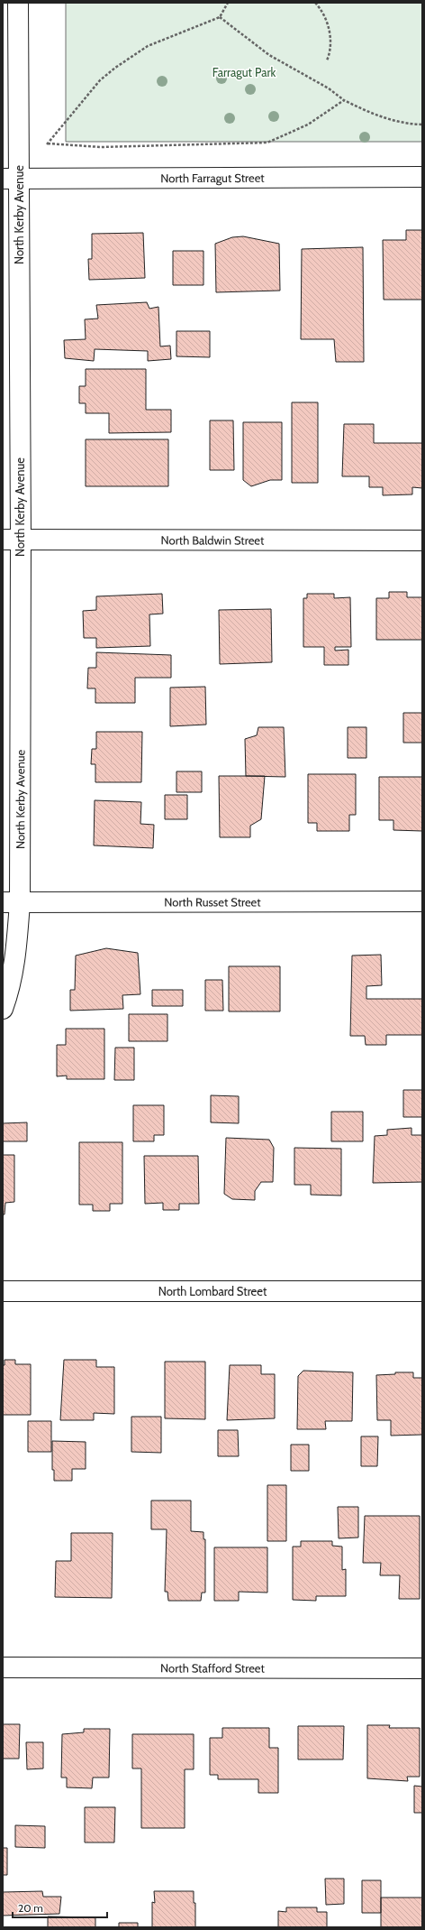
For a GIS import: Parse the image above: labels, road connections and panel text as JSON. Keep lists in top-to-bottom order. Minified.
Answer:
{"streets":{"street":["North Farragut Street","North Kerby Avenue","North Baldwin Street","North Russet Street","North Lombard Street","North Stafford Street"]},"crossings":[["North Farragut Street","North Kerby Avenue"],["North Kerby Avenue","North Baldwin Street"],["North Kerby Avenue","North Russet Street"]],"parks":["Farragut Park"],"scale_bar":"20 m"}
